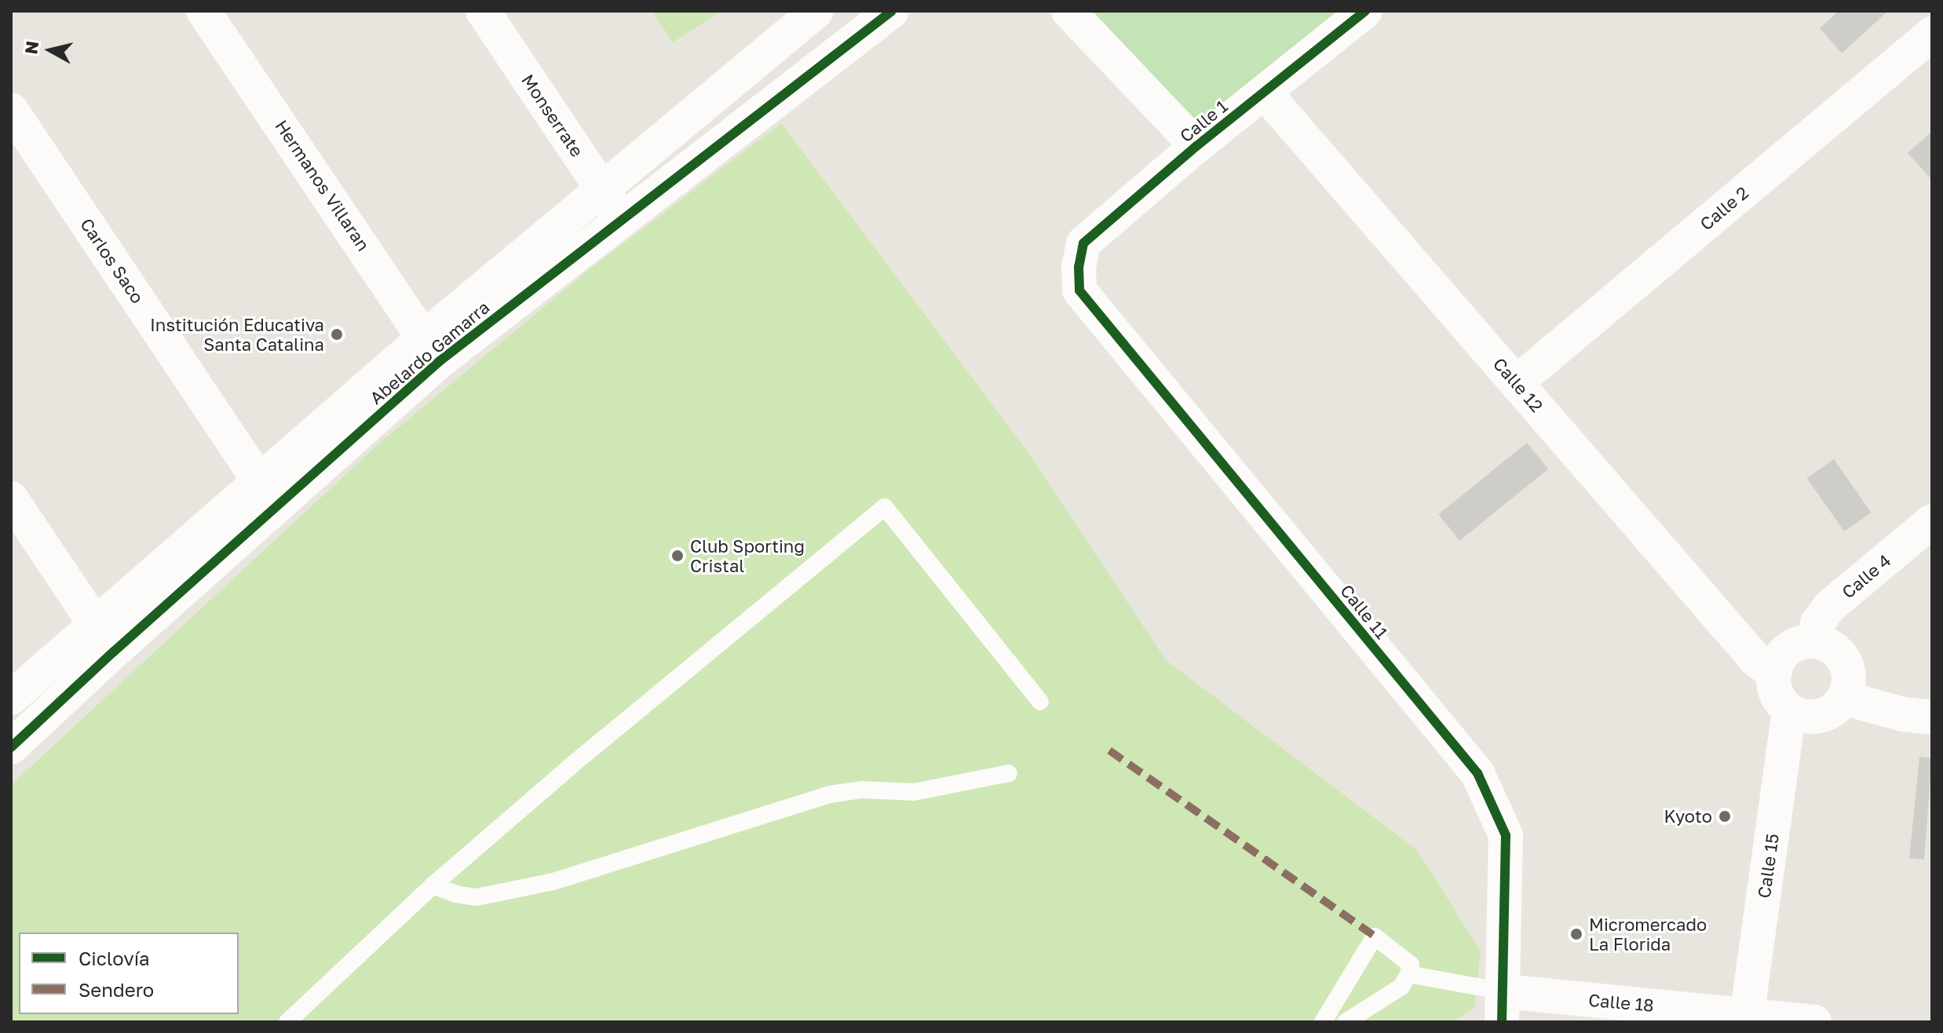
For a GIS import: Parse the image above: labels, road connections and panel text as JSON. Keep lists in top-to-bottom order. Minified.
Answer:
{"streets":{"street":["Monserrate","Calle 1","Hermanos Villaran","Calle 2","Carlos Saco","Abelardo Gamarra","Calle 12","Calle 4","Calle 11","Calle 15","Calle 18"]},"crossings":[["Monserrate","Abelardo Gamarra"],["Calle 1","Calle 12"],["Calle 1","Calle 11"],["Hermanos Villaran","Abelardo Gamarra"],["Calle 2","Calle 12"],["Carlos Saco","Abelardo Gamarra"],["Calle 12","Calle 4"],["Calle 12","Calle 15"],["Calle 4","Calle 15"],["Calle 11","Calle 18"],["Calle 15","Calle 18"]],"places":["Institución Educativa Santa Catalina","Club Sporting Cristal","Kyoto","Micromercado La Florida"],"legend":["Ciclovía","Sendero"],"north":"left"}
